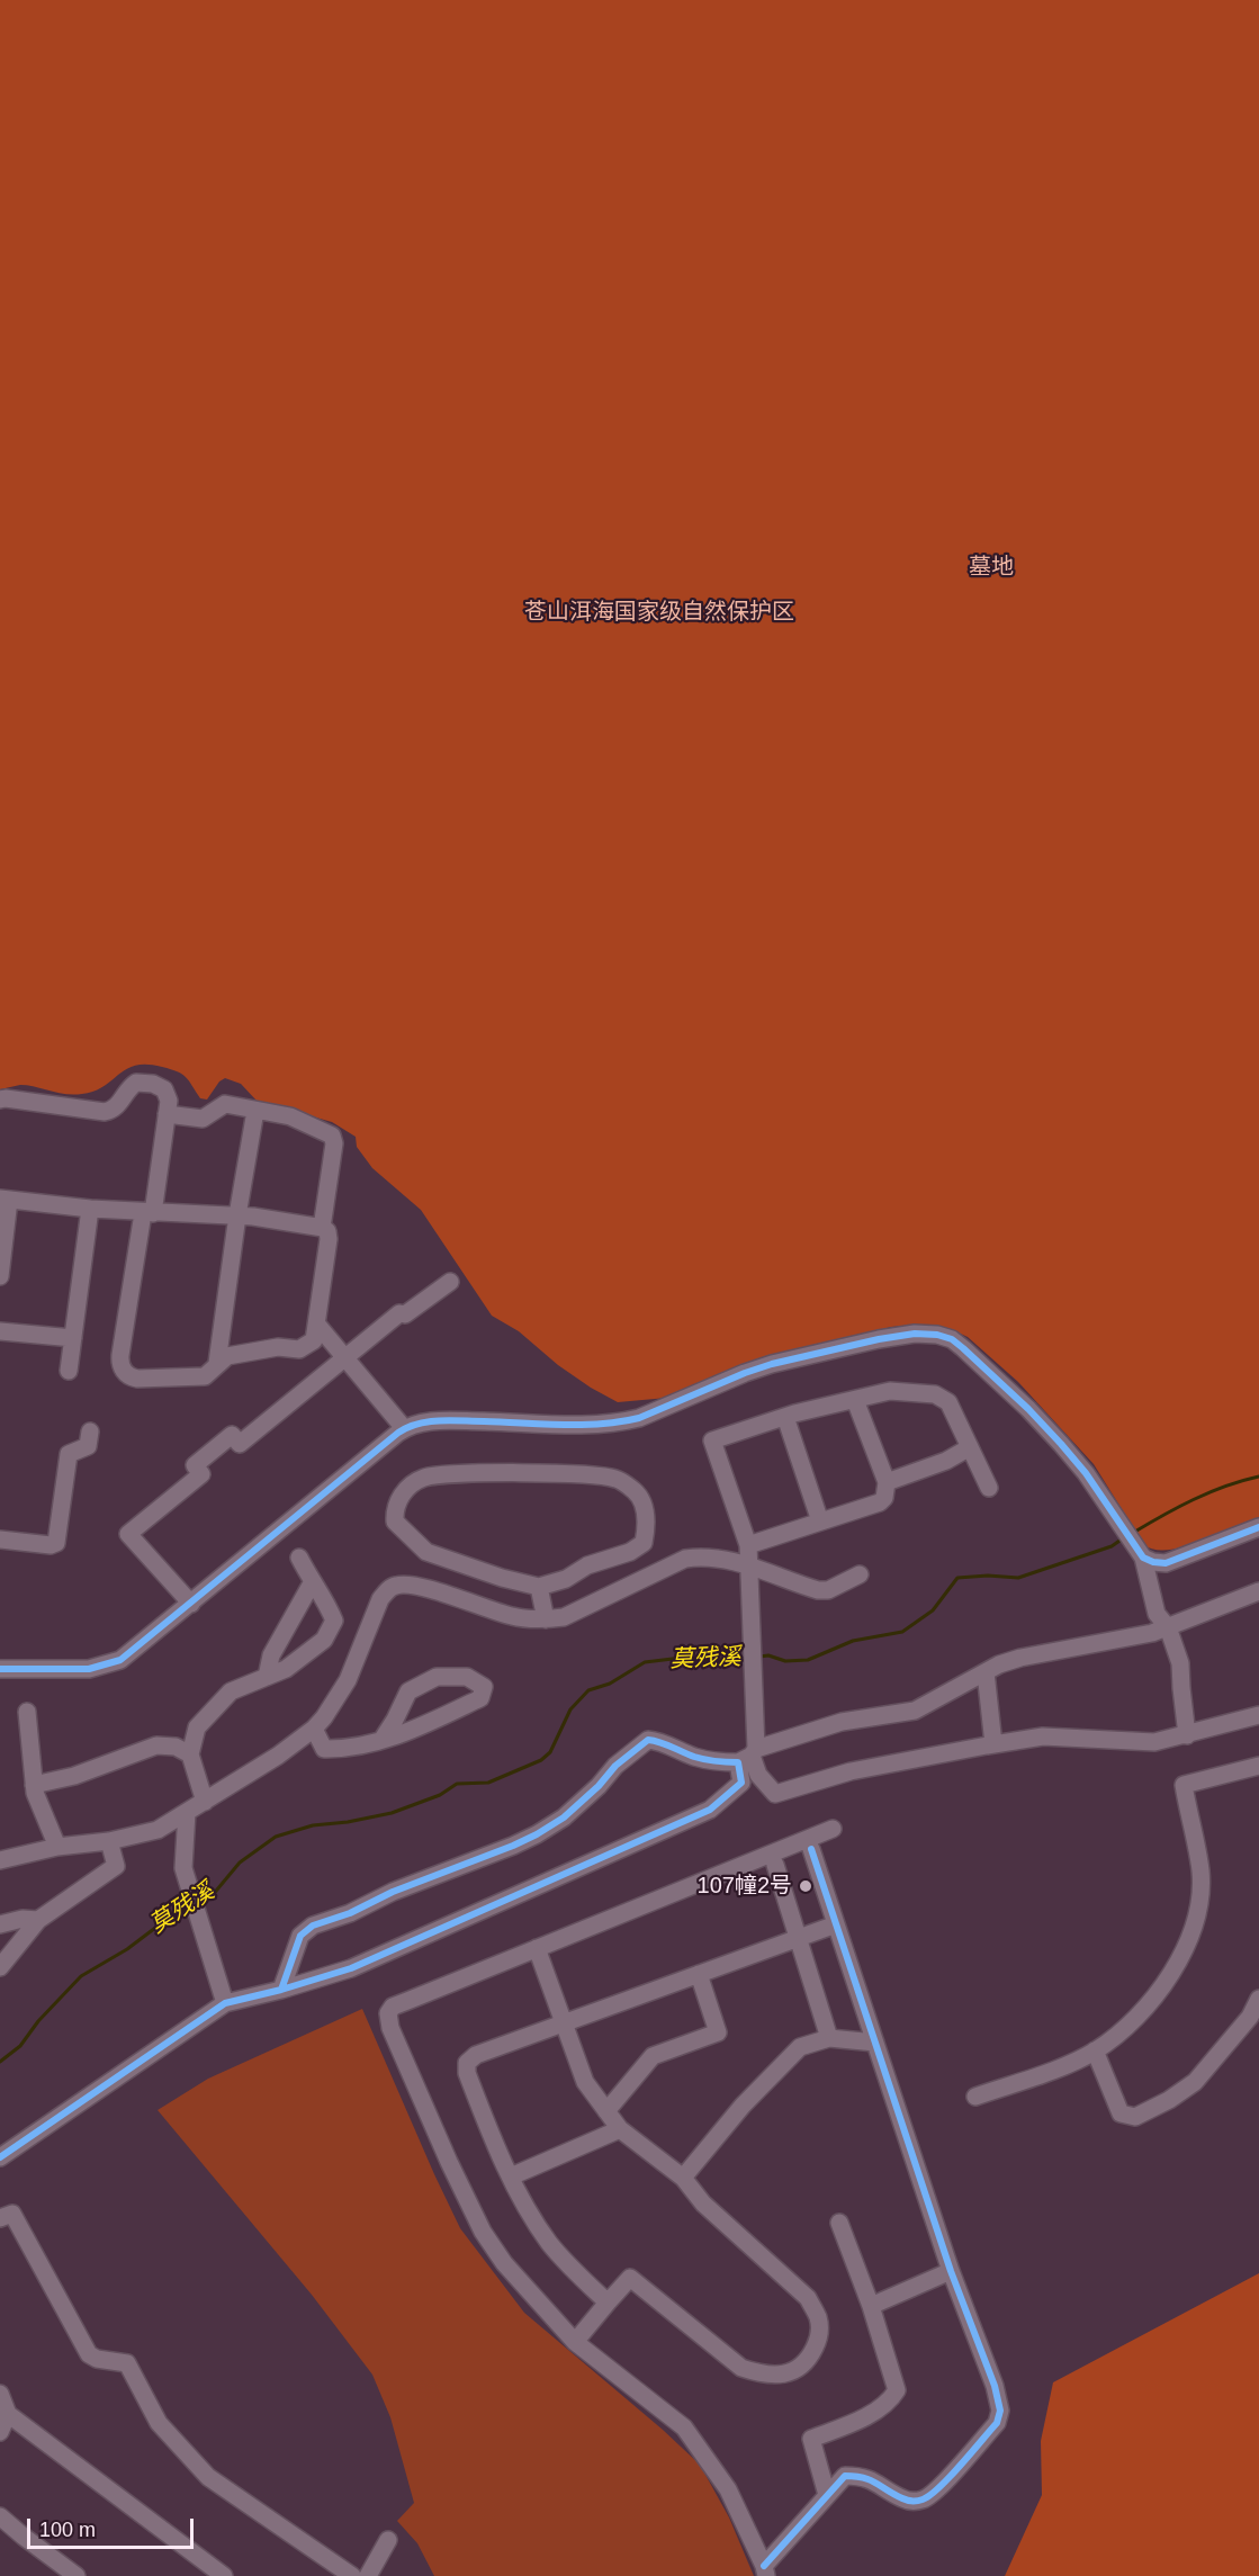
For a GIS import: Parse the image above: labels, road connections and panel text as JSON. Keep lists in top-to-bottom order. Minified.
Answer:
{"water":["莫残溪"],"parks":["墓地","苍山洱海国家级自然保护区"],"places":["107幢2号"],"scale_bar":"100 m"}
